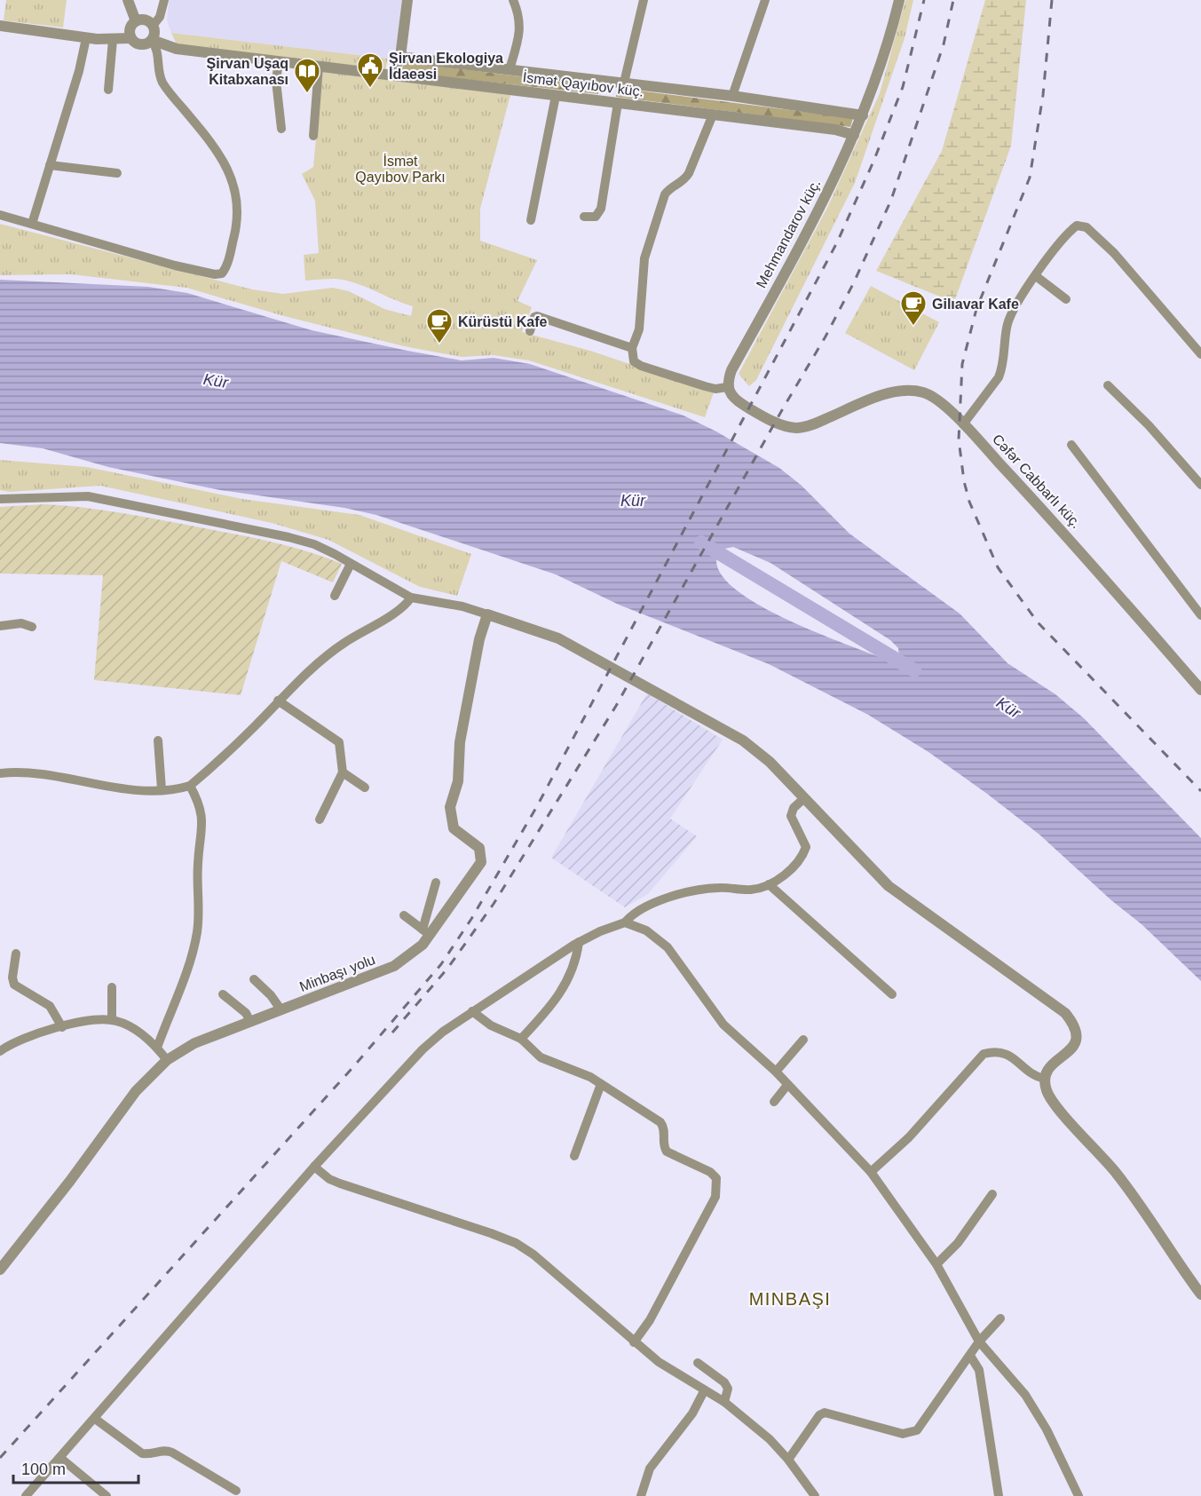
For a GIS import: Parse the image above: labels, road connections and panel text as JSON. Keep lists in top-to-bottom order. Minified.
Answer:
{"streets":{"street":["İsmət Qayıbov küç.","Mehmandarov küç.","Cəfər Cabbarlı küç.","Minbaşı yolu"]},"crossings":[["İsmət Qayıbov küç.","Mehmandarov küç."],["Mehmandarov küç.","Cəfər Cabbarlı küç."]],"districts":["MINBAŞI"],"water":["Kür"],"parks":["İsmət Qayıbov Parkı"],"places":{"public building":["Şirvan Ekologiya İdaeəsi"],"library":["Şirvan Uşaq Kitabxanası"],"cafe":["Gilıavar Kafe","Kürüstü Kafe"]},"scale_bar":"100 m"}
